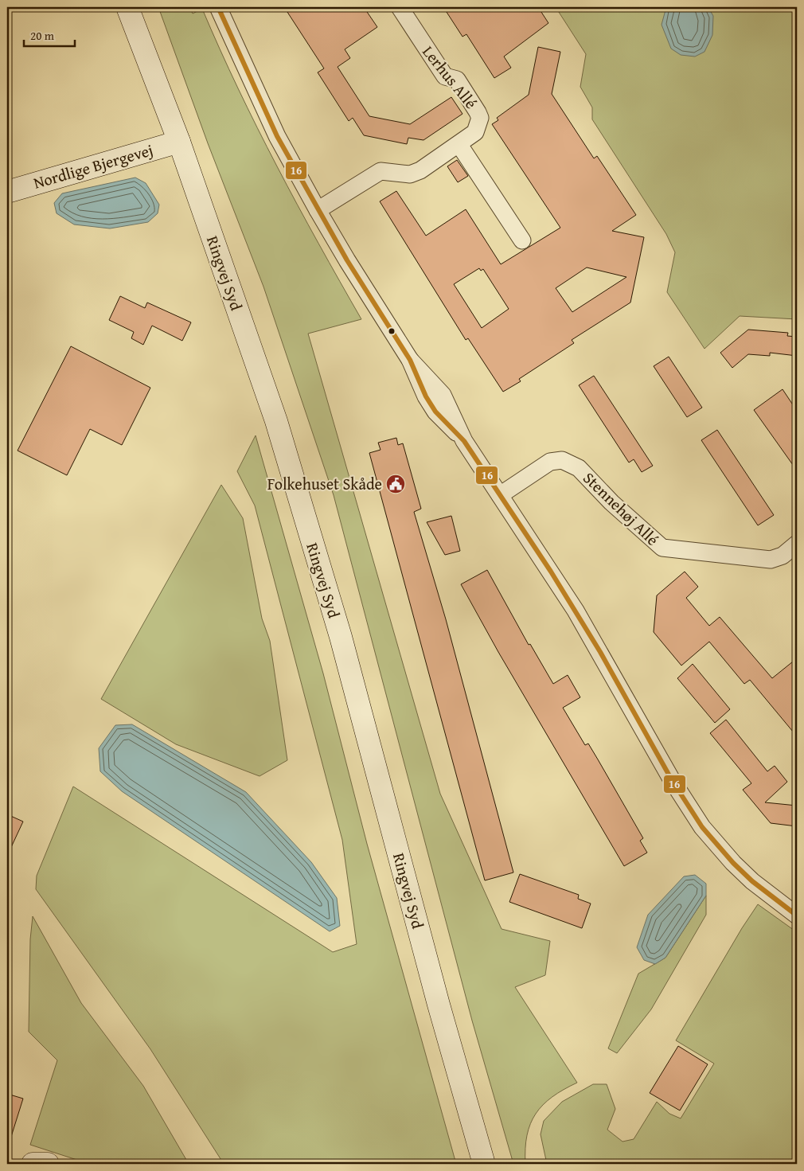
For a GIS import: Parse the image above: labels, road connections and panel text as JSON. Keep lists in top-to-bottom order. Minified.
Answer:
{"streets":{"main road":["Nordlige Bjergevej","Ringvej Syd"],"street":["Lerhus Allé","Stennehøj Allé"]},"crossings":[["Nordlige Bjergevej","Ringvej Syd"]],"places":{"public building":["Folkehuset Skåde"]},"lines":["transit line 16"],"scale_bar":"20 m"}
